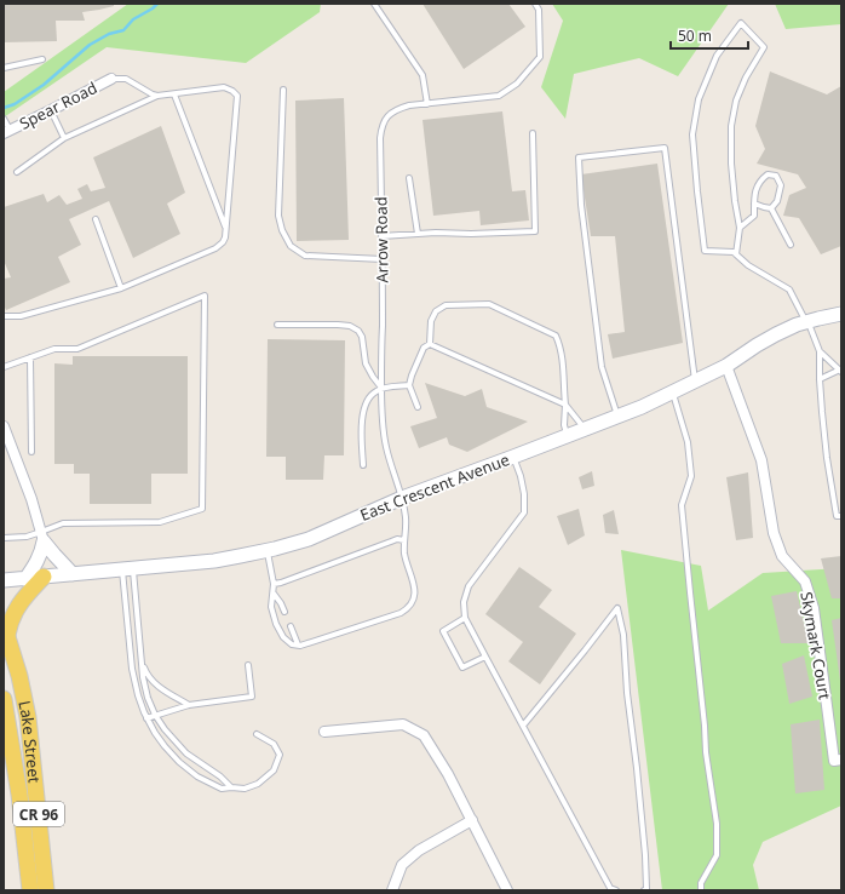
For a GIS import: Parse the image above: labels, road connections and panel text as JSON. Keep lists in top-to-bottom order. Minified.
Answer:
{"streets":{"main road":["Lake Street","CR 96"],"street":["Spear Road","East Crescent Avenue","Skymark Court"],"lane":["Arrow Road"]},"crossings":[["Arrow Road","East Crescent Avenue"],["East Crescent Avenue","Skymark Court"]],"scale_bar":"50 m"}
